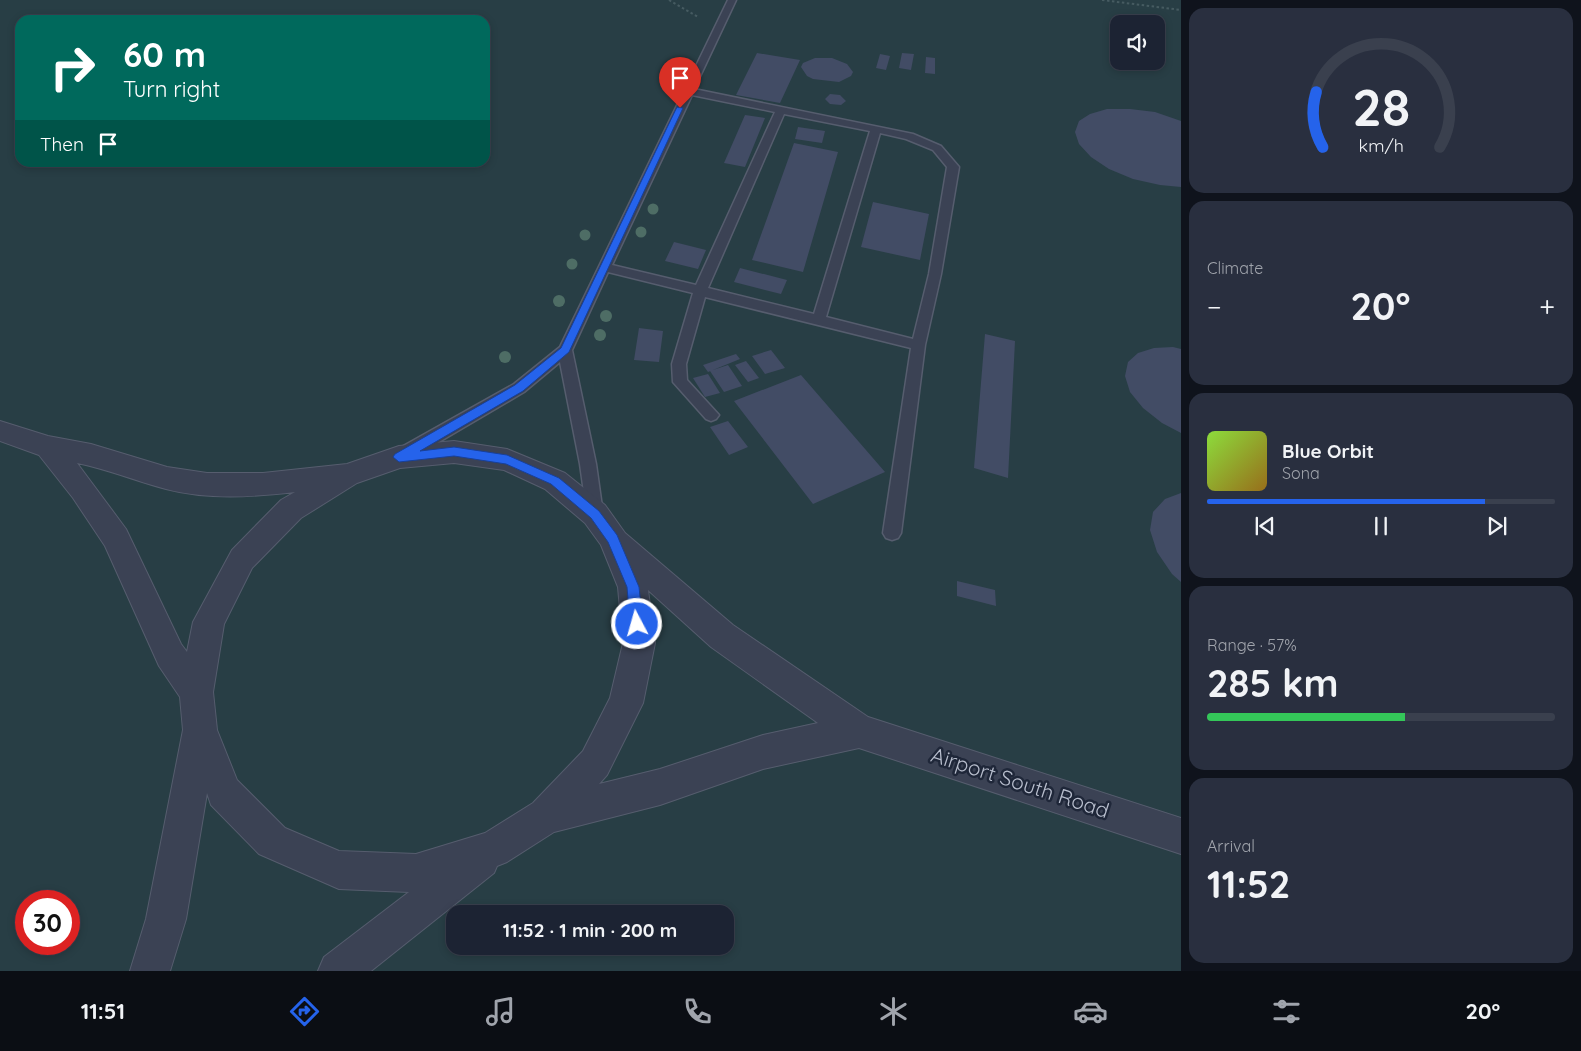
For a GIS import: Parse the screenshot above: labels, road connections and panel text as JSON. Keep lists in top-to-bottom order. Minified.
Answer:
{"streets":{"street":["Airport South Road"]},"page":{"turn":["60 m","Turn right"],"then":"Then","tile":["Climate",["Range · 57%","285 km"],["Arrival","11:52"]],"heat":["−","20°","+"],"song":["Blue Orbit","Sona"],"limit":"30","trip":"11:52 · 1 min · 200 m","tabs":["11:51","20°"],"gauge":["28","km/h"]}}
